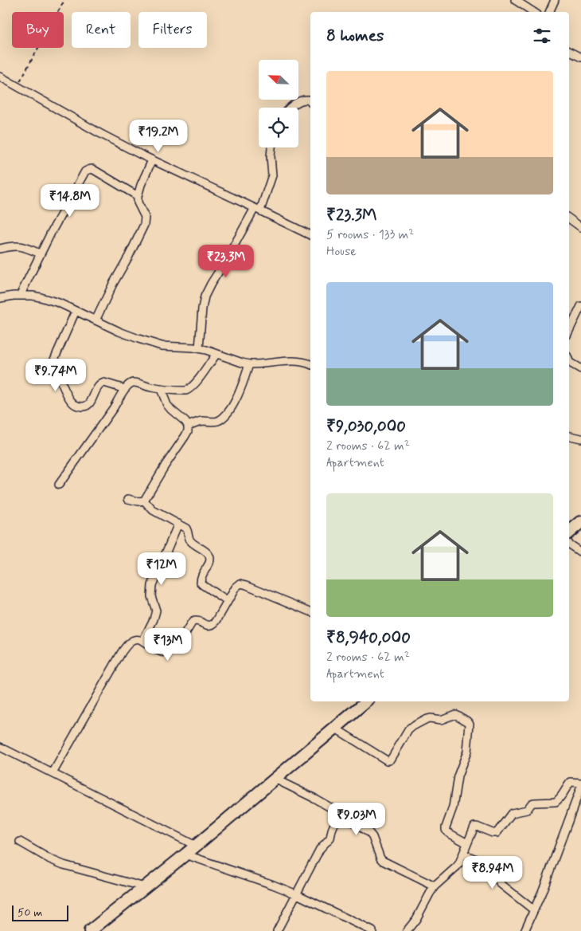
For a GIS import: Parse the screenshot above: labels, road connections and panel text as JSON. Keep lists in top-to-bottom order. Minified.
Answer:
{"scale_bar":"50 m","north":"top left","page":{"chip":["Buy","Rent","Filters"],"heading":"8 homes","list":[{"name":"₹23.3M","note":"5 rooms · 133 m² · House"},{"name":"₹9,030,000","note":"2 rooms · 62 m² · Apartment"},{"name":"₹8,940,000","note":"2 rooms · 62 m² · Apartment"}],"price":["₹19.2M","₹14.8M","₹23.3M","₹9.74M","₹12M","₹13M","₹9.03M","₹8.94M"],"scale":"50 m"}}
